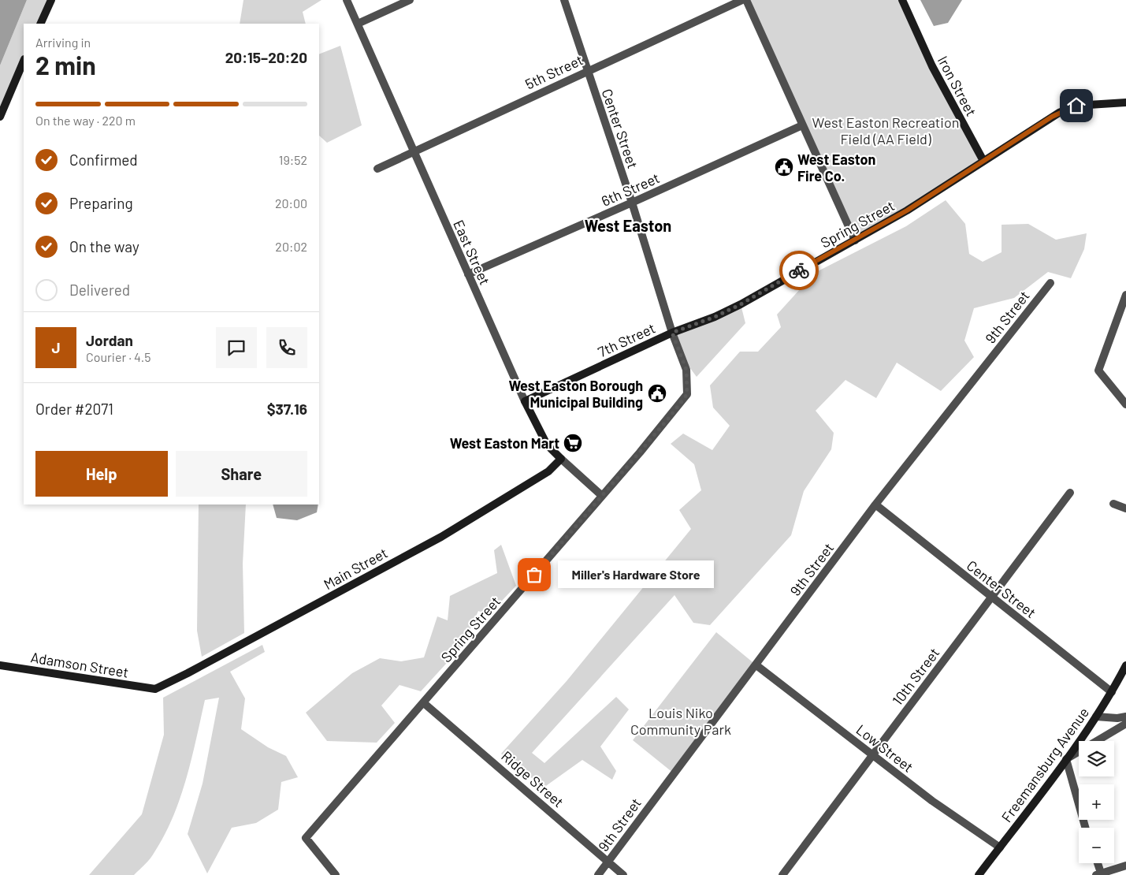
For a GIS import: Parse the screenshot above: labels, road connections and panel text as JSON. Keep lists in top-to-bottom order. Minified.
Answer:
{"streets":{"street":["5th Street","Iron Street","Center Street","6th Street","Spring Street","East Street","9th Street","7th Street","Main Street","Adamson Street","10th Street","Low Street","Freemansburg Avenue","Ridge Street"]},"crossings":[["5th Street","Center Street"],["5th Street","East Street"],["Iron Street","Spring Street"],["Center Street","6th Street"],["Center Street","Spring Street"],["Center Street","9th Street"],["Center Street","7th Street"],["Center Street","10th Street"],["Center Street","Freemansburg Avenue"],["6th Street","East Street"],["Spring Street","East Street"],["Spring Street","7th Street"],["Spring Street","Ridge Street"],["East Street","7th Street"],["East Street","Main Street"],["9th Street","Low Street"],["9th Street","Ridge Street"],["Main Street","Adamson Street"],["10th Street","Low Street"],["Low Street","Freemansburg Avenue"]],"districts":["West Easton"],"parks":["West Easton Recreation Field (AA Field)","Louis Niko Community Park"],"places":{"public building":["West Easton Fire Co.","West Easton Borough Municipal Building"],"supermarket":["West Easton Mart"],"other":["Miller's Hardware Store"]},"page":{"heading":["2 min","Arriving in","20:15–20:20"],"panel":["Jordan","Courier · 4.5","Order #2071","$37.16"],"bar":"On the way · 220 m","list":[["Confirmed","19:52"],["Preparing","20:00"],["On the way","20:02"],"Delivered"],"round":"J","buttons":["Help","Share"],"bubble":"Miller's Hardware Store","map_buttons":["+","−"]}}
